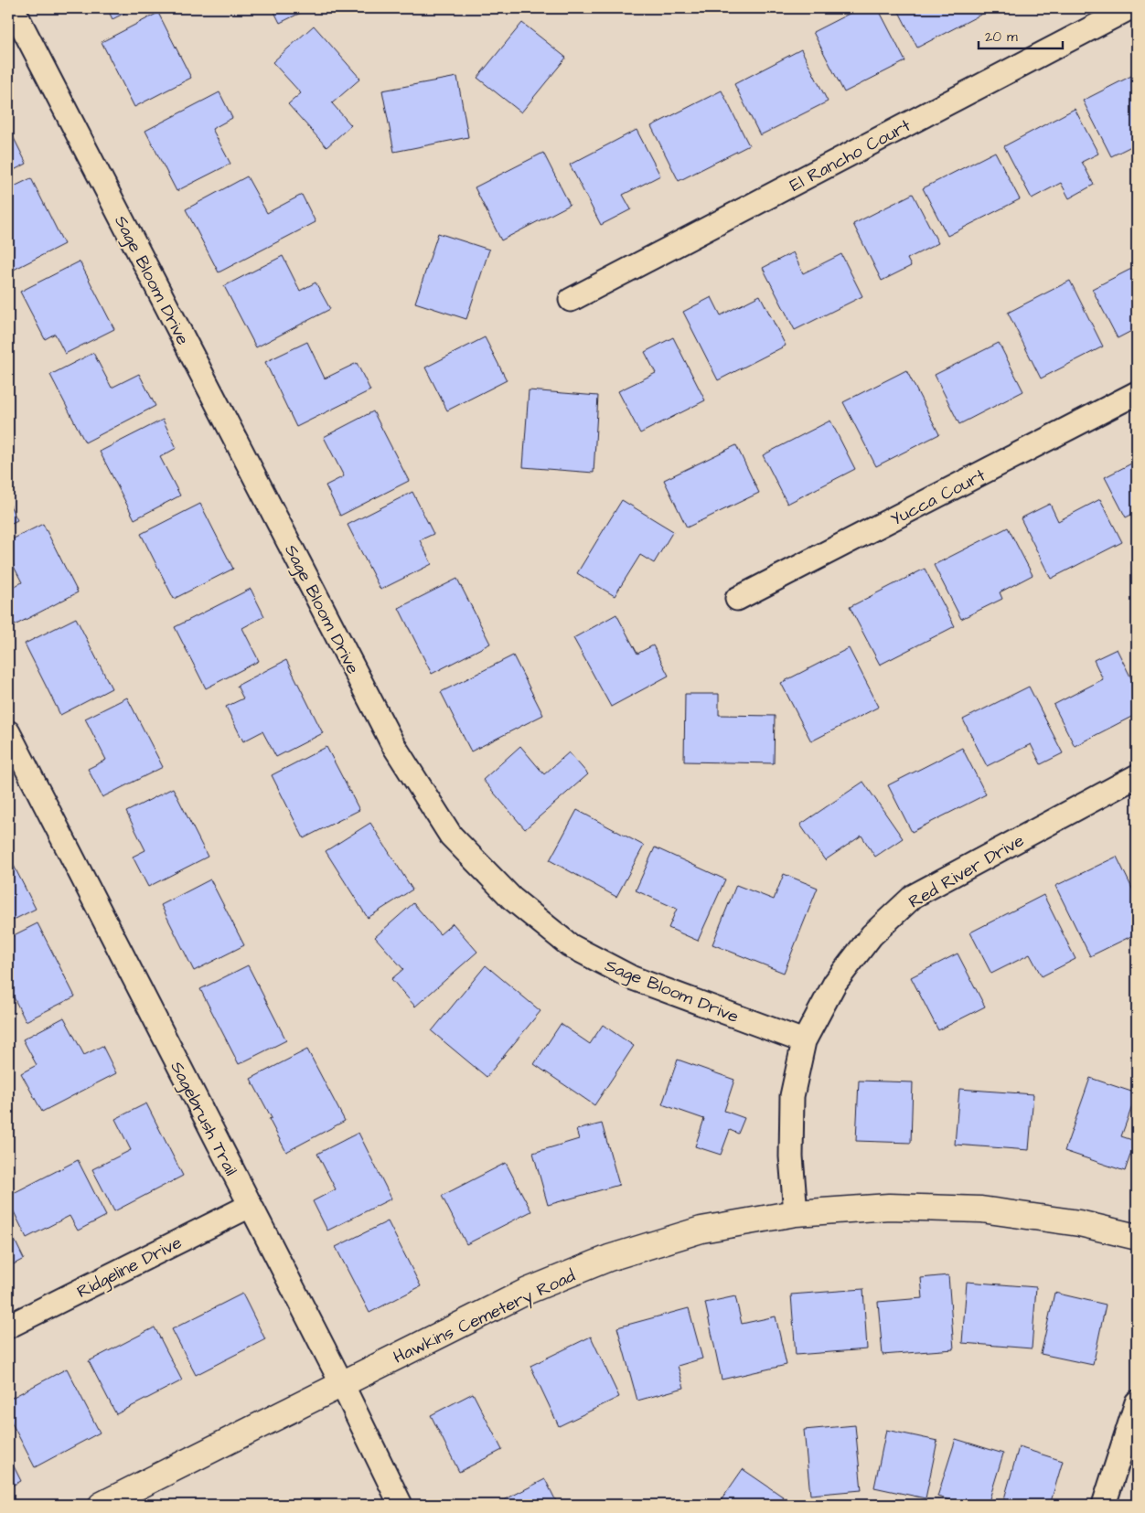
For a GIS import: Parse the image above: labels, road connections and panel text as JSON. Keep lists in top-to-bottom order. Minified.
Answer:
{"streets":{"street":["El Rancho Court","Sage Bloom Drive","Yucca Court","Red River Drive","Sagebrush Trail","Ridgeline Drive","Hawkins Cemetery Road"]},"crossings":[["Sage Bloom Drive","Red River Drive"],["Red River Drive","Hawkins Cemetery Road"],["Sagebrush Trail","Ridgeline Drive"],["Sagebrush Trail","Hawkins Cemetery Road"]],"scale_bar":"20 m"}
